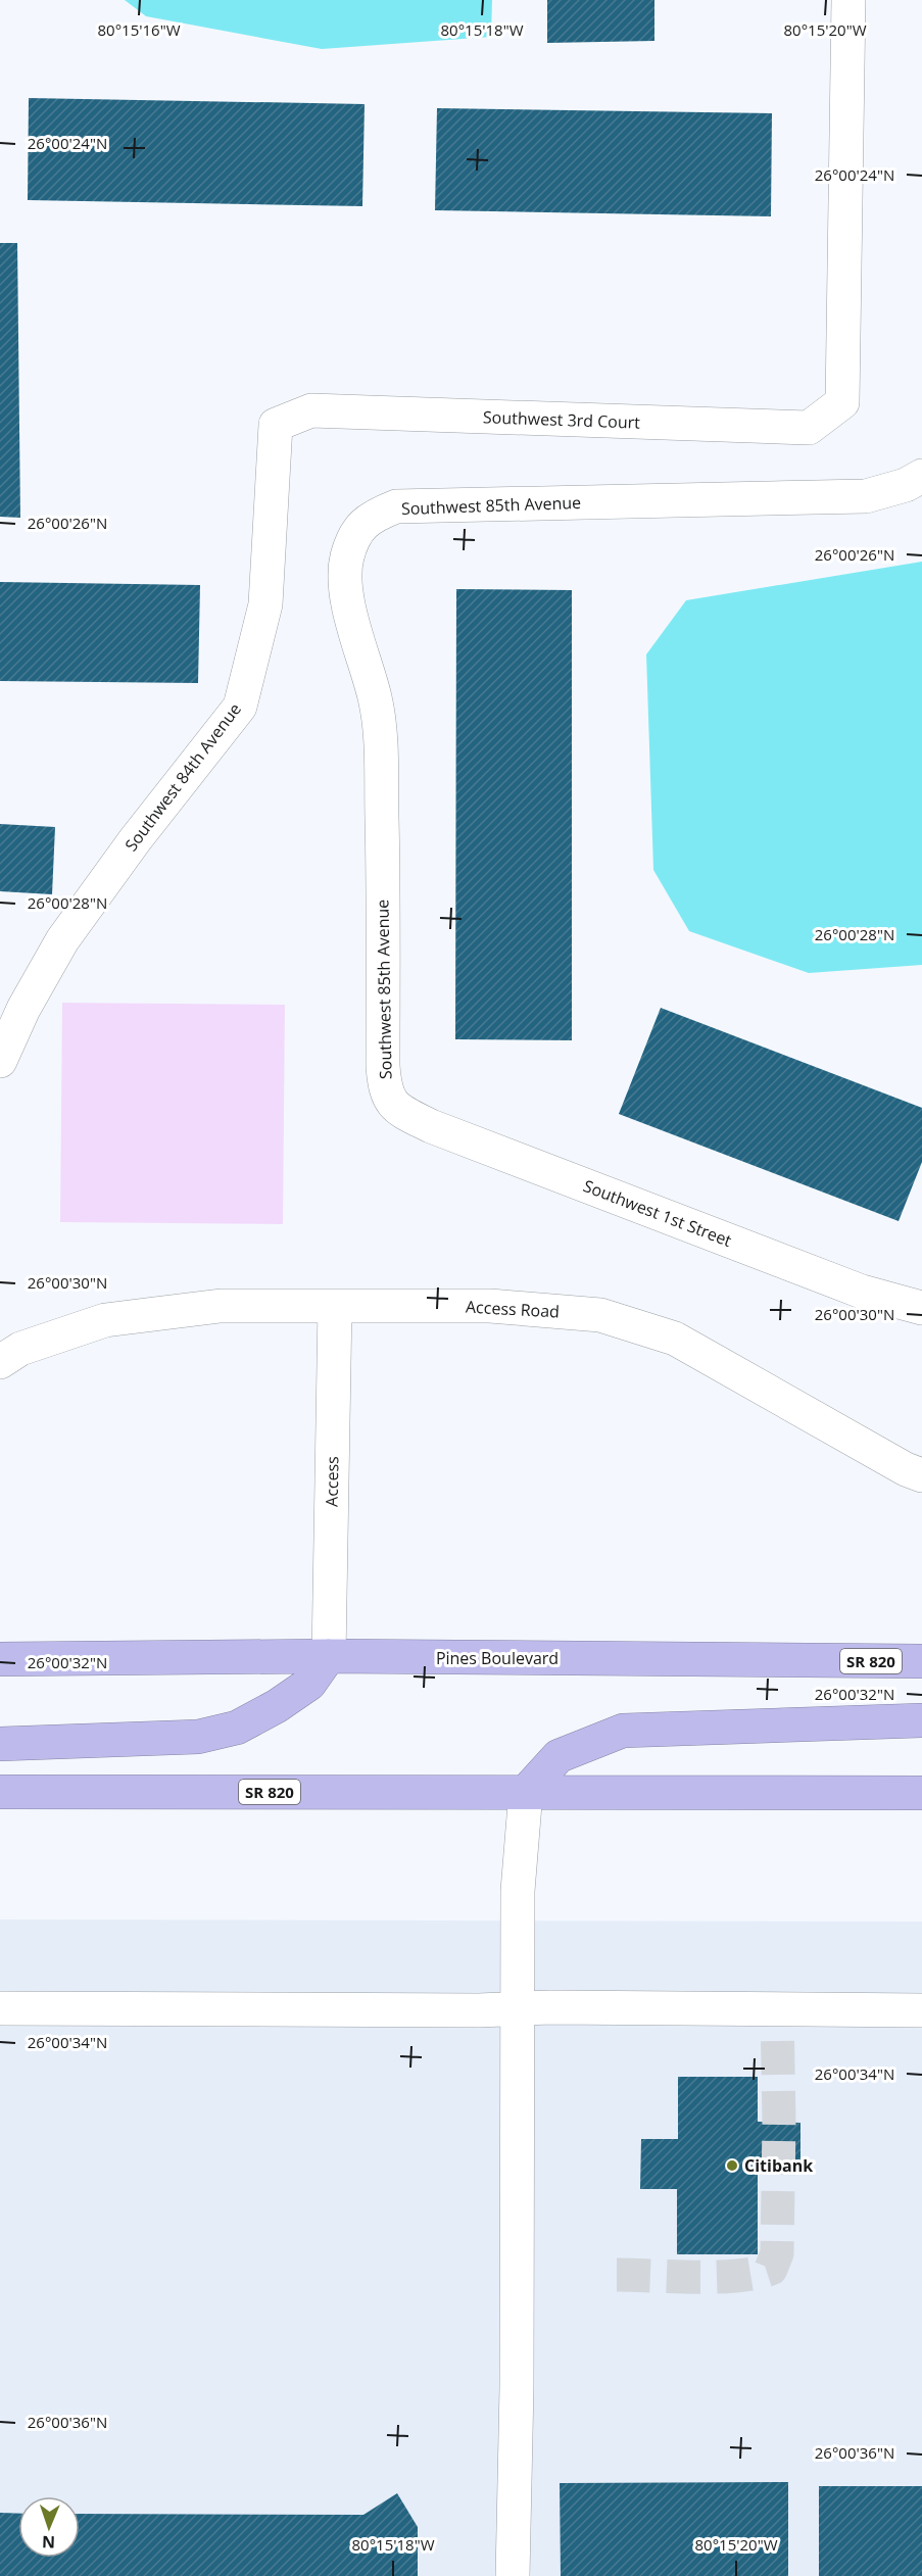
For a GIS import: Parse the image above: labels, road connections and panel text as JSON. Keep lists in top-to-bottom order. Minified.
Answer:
{"streets":{"highway":["Pines Boulevard","SR 820"],"street":["Southwest 3rd Court","Southwest 85th Avenue","Southwest 84th Avenue","Southwest 1st Street","Access Road","Access"]},"crossings":[["Southwest 3rd Court","Southwest 84th Avenue"],["Southwest 85th Avenue","Southwest 1st Street"],["Access Road","Access"],["Access","Pines Boulevard"]],"places":["Citibank"],"north":"bottom","coordinates":["80°15'16\"W","80°15'18\"W","80°15'20\"W","26°00'24\"N","26°00'26\"N","26°00'28\"N","26°00'30\"N","26°00'32\"N","26°00'34\"N","26°00'36\"N"]}
